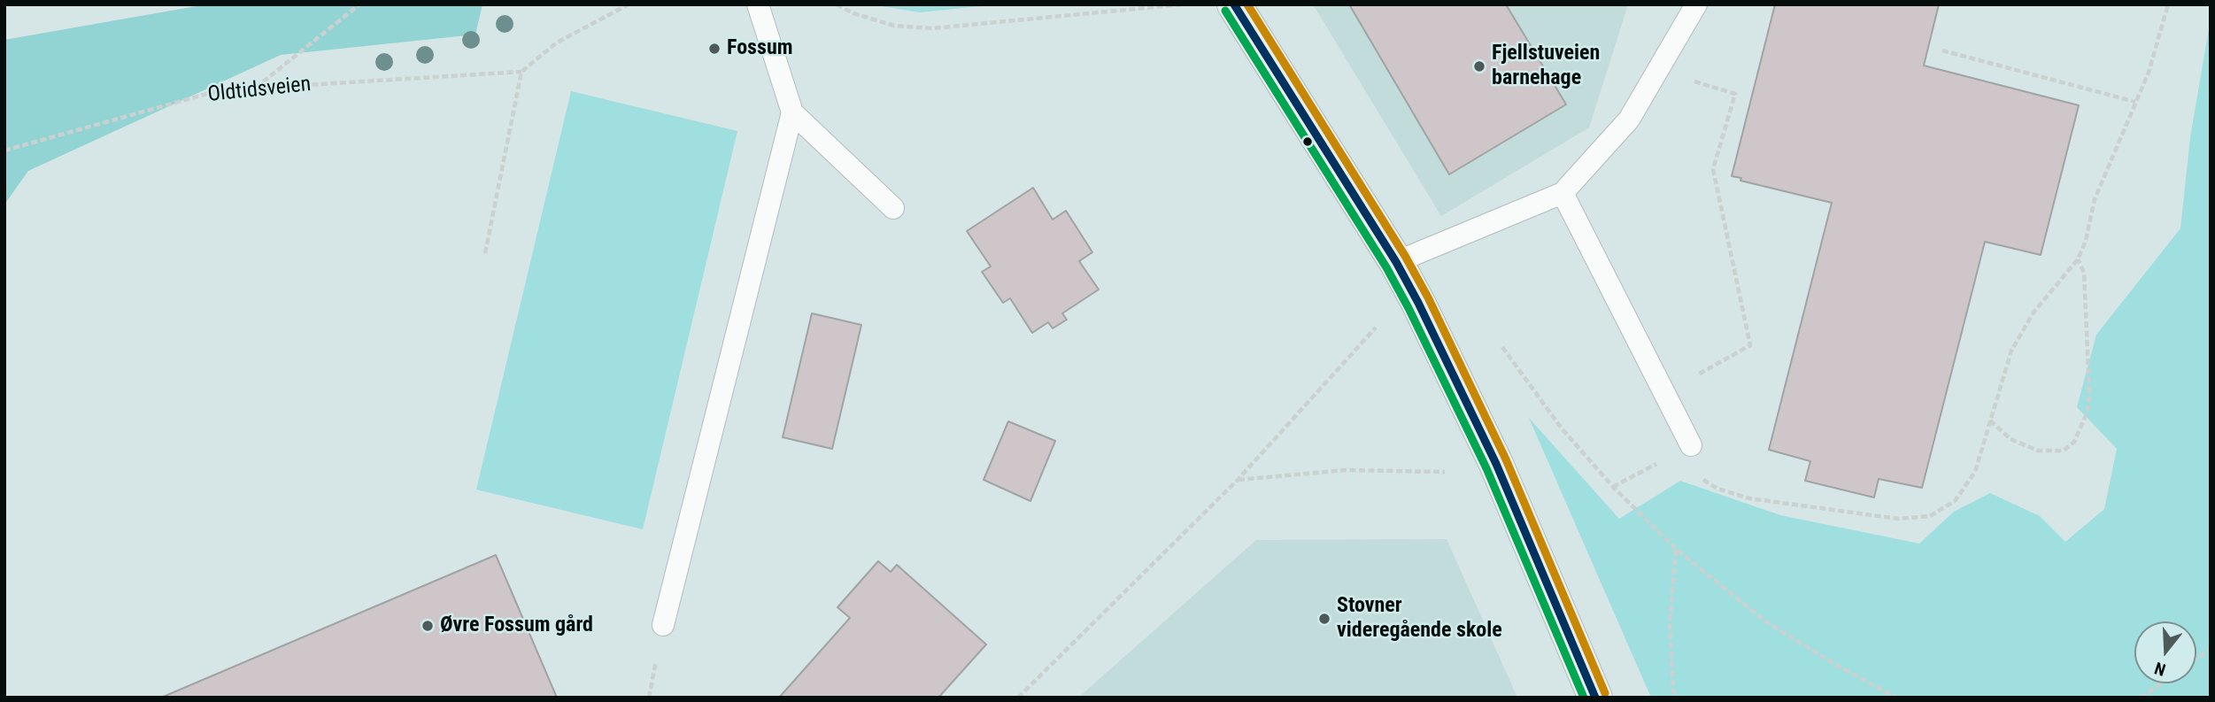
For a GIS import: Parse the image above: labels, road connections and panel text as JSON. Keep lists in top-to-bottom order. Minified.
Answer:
{"streets":{"path":["Oldtidsveien"]},"places":["Fossum","Fjellstuveien barnehage","Stovner videregående skole","Øvre Fossum gård"],"north":"bottom"}
